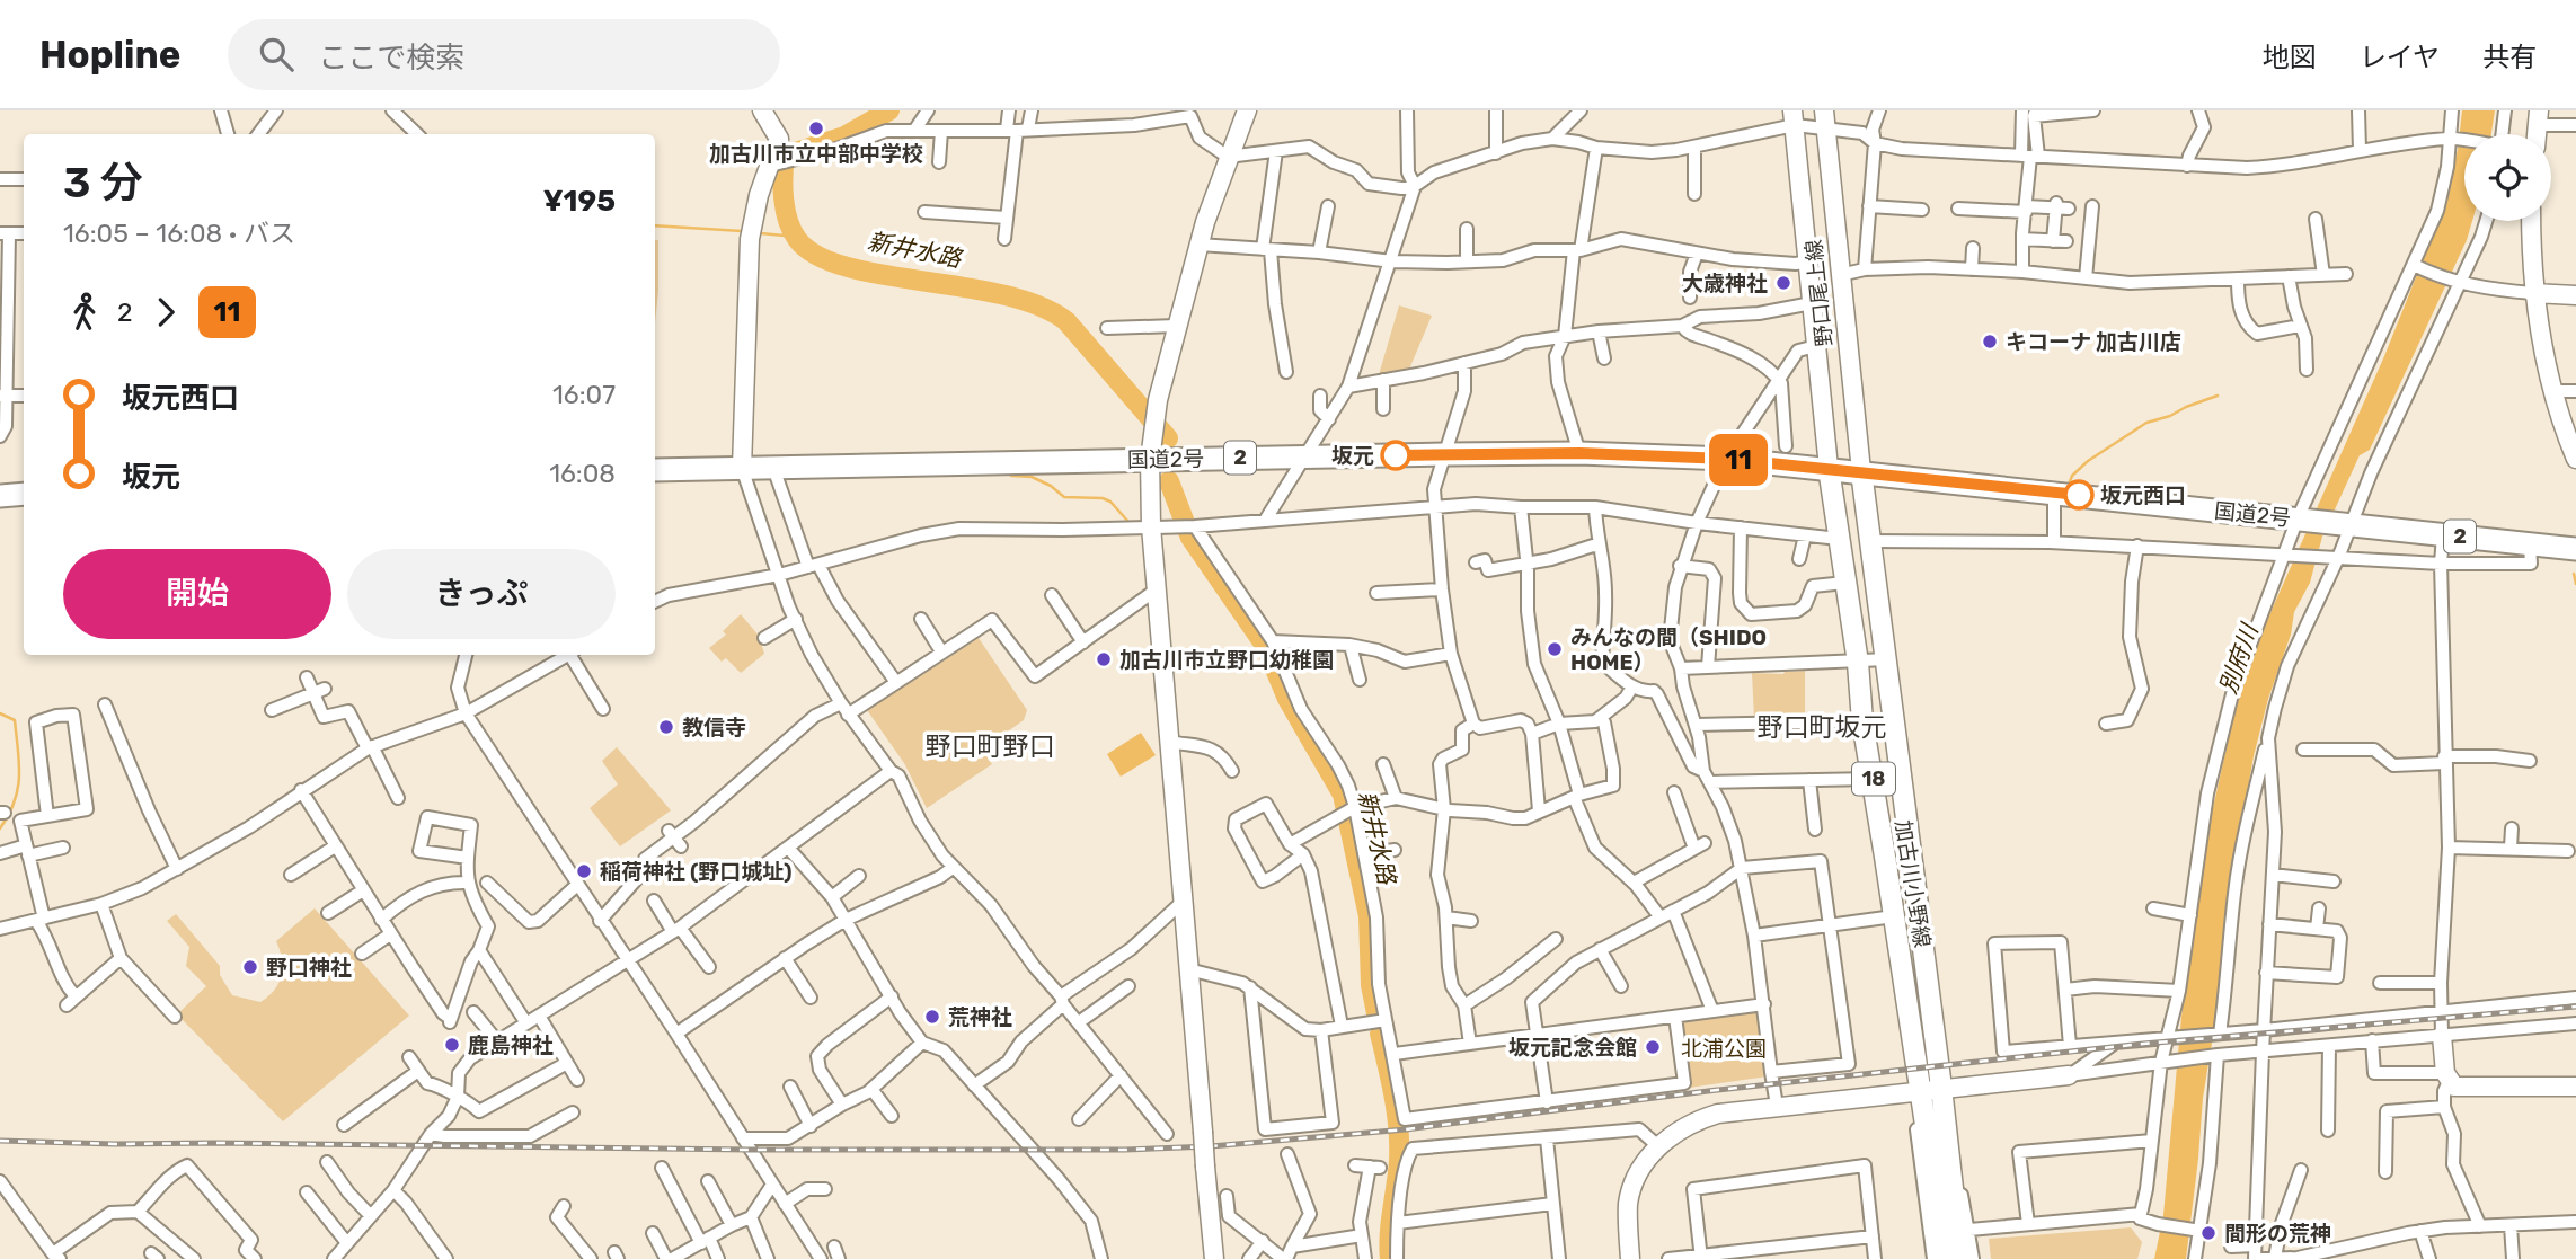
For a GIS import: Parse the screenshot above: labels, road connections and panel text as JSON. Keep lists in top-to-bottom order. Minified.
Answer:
{"streets":{"highway":["2","国道2号"],"main road":["18","加古川小野線"],"street":["野口尾上線"]},"crossings":[["野口尾上線","国道2号"],["野口尾上線","加古川小野線"],["国道2号","加古川小野線"]],"districts":["野口町坂元","野口町野口"],"water":["新井水路","別府川"],"parks":["北浦公園"],"places":["加古川市立中部中学校","大歳神社","キコーナ 加古川店","坂元","坂元西口","みんなの間（SHIDO HOME）","加古川市立野口幼稚園","教信寺","稲荷神社 (野口城址)","野口神社","荒神社","鹿島神社","坂元記念会館","間形の荒神"],"lines":["bus line 11"],"page":{"header":"Hopline","search":"ここで検索","nav":["地図","レイヤ","共有"],"on_map":"11","heading":["3 分","16:05 – 16:08 · バス","¥195"],"legs":["2","11"],"list":[{"name":"坂元西口","value":"16:07"},{"name":"坂元","value":"16:08"}],"buttons":["開始","きっぷ"]}}
